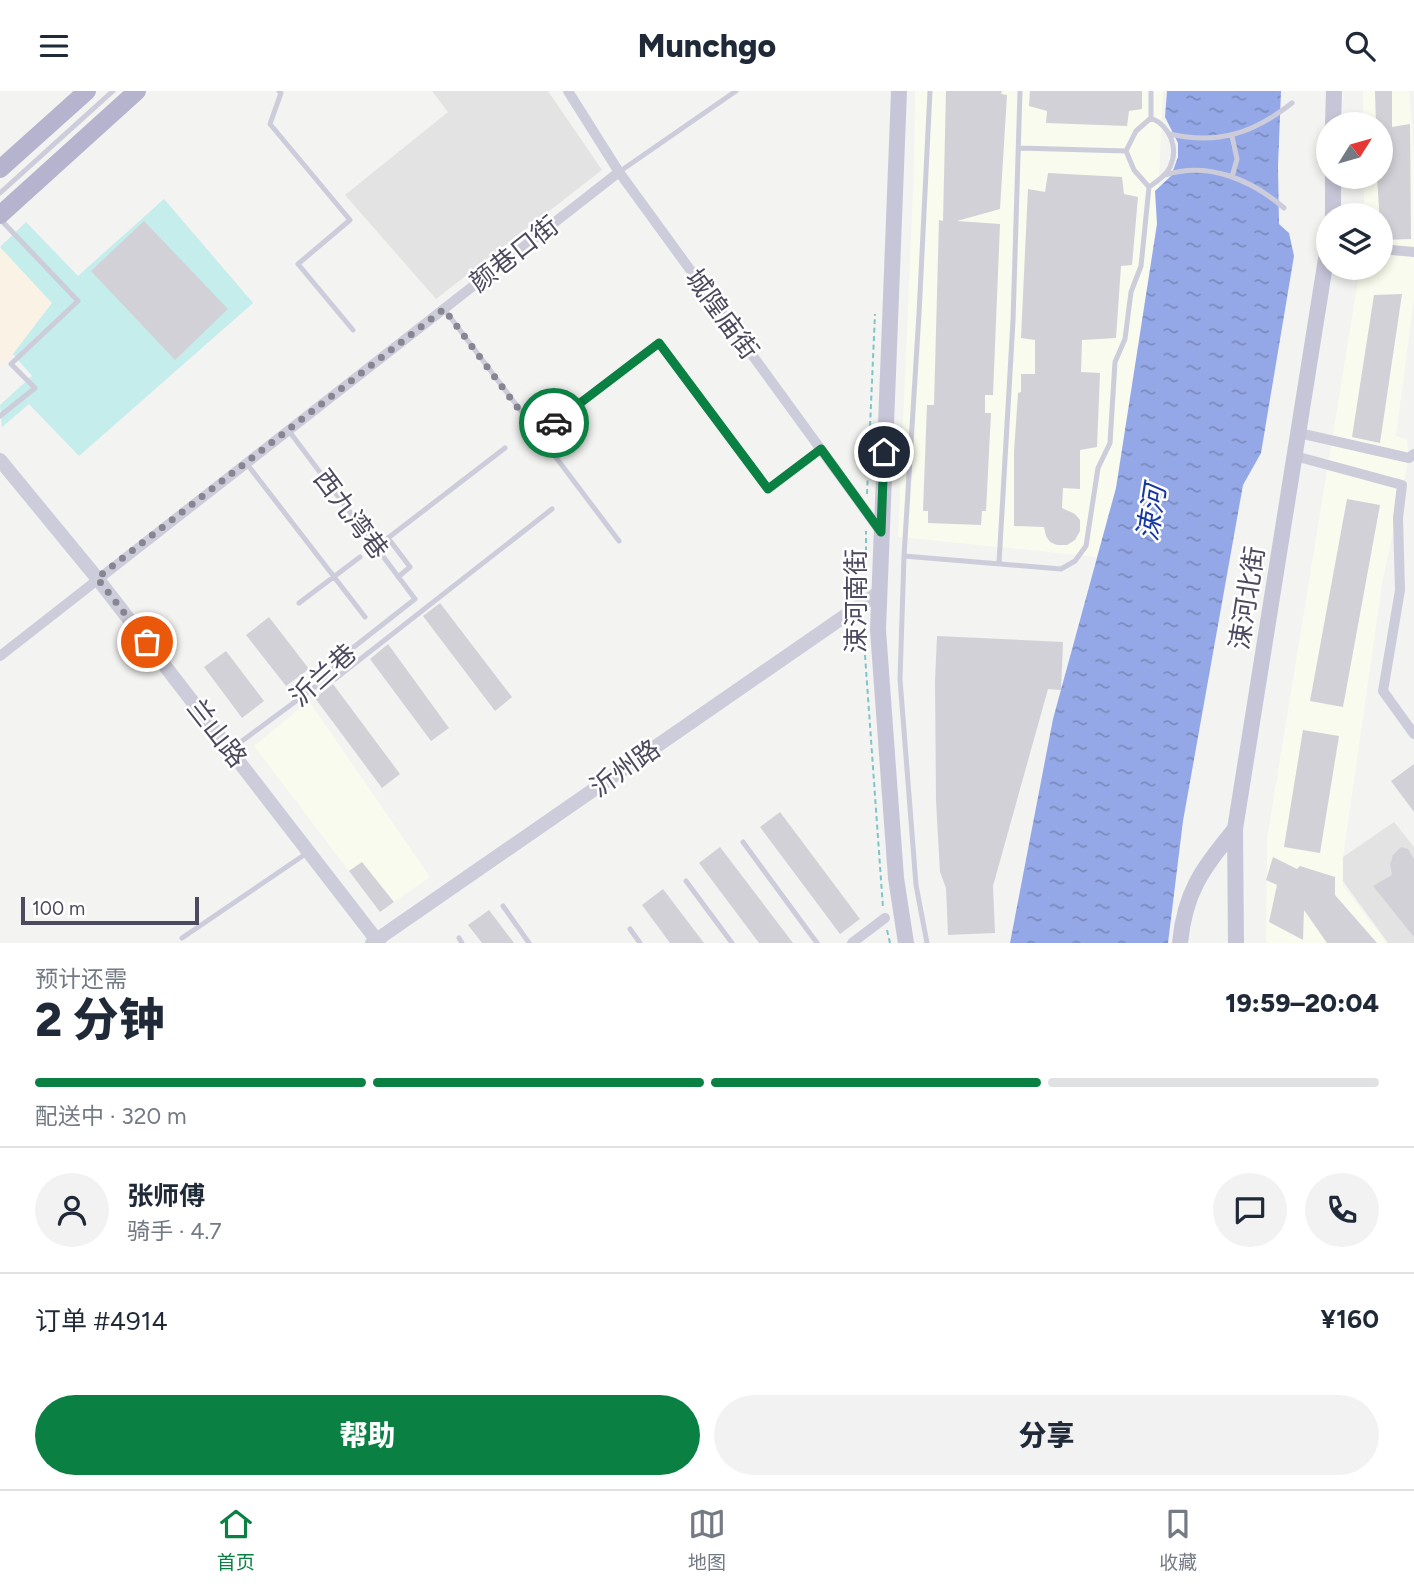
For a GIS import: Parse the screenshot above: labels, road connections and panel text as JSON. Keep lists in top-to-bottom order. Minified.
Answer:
{"streets":{"main road":["涑河北街","涑河南街"],"street":["颜巷口街","城隍庙街","兰山路","沂州路"],"lane":["西九湾巷","沂兰巷"]},"crossings":[["颜巷口街","城隍庙街"],["颜巷口街","西九湾巷"],["颜巷口街","兰山路"],["城隍庙街","涑河南街"],["西九湾巷","沂兰巷"],["涑河南街","沂州路"],["沂兰巷","兰山路"],["兰山路","沂州路"]],"water":["涑河"],"scale_bar":"100 m","north":"top right","page":{"header":"Munchgo","scale":"100 m","heading":["2 分钟","预计还需","19:59–20:04"],"panel":["张师傅","骑手 · 4.7","订单 #4914","¥160"],"bar":"配送中 · 320 m","buttons":["帮助","分享"],"tabs":["首页","地图","收藏"]}}
